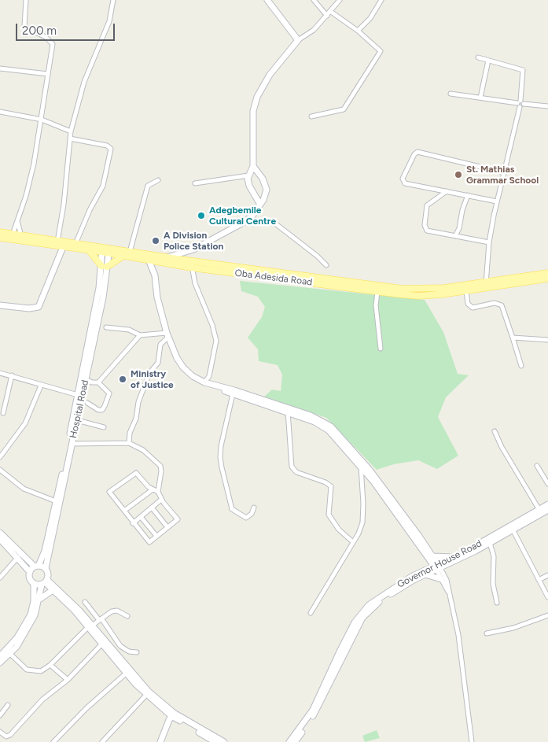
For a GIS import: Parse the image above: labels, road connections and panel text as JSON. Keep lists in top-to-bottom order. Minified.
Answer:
{"streets":{"main road":["Oba Adesida Road"],"street":["Hospital Road","Governor House Road"]},"crossings":[["Oba Adesida Road","Hospital Road"]],"places":["St. Mathias Grammar School","Adegbemile Cultural Centre","A Division Police Station","Ministry of Justice"],"scale_bar":"200 m"}
